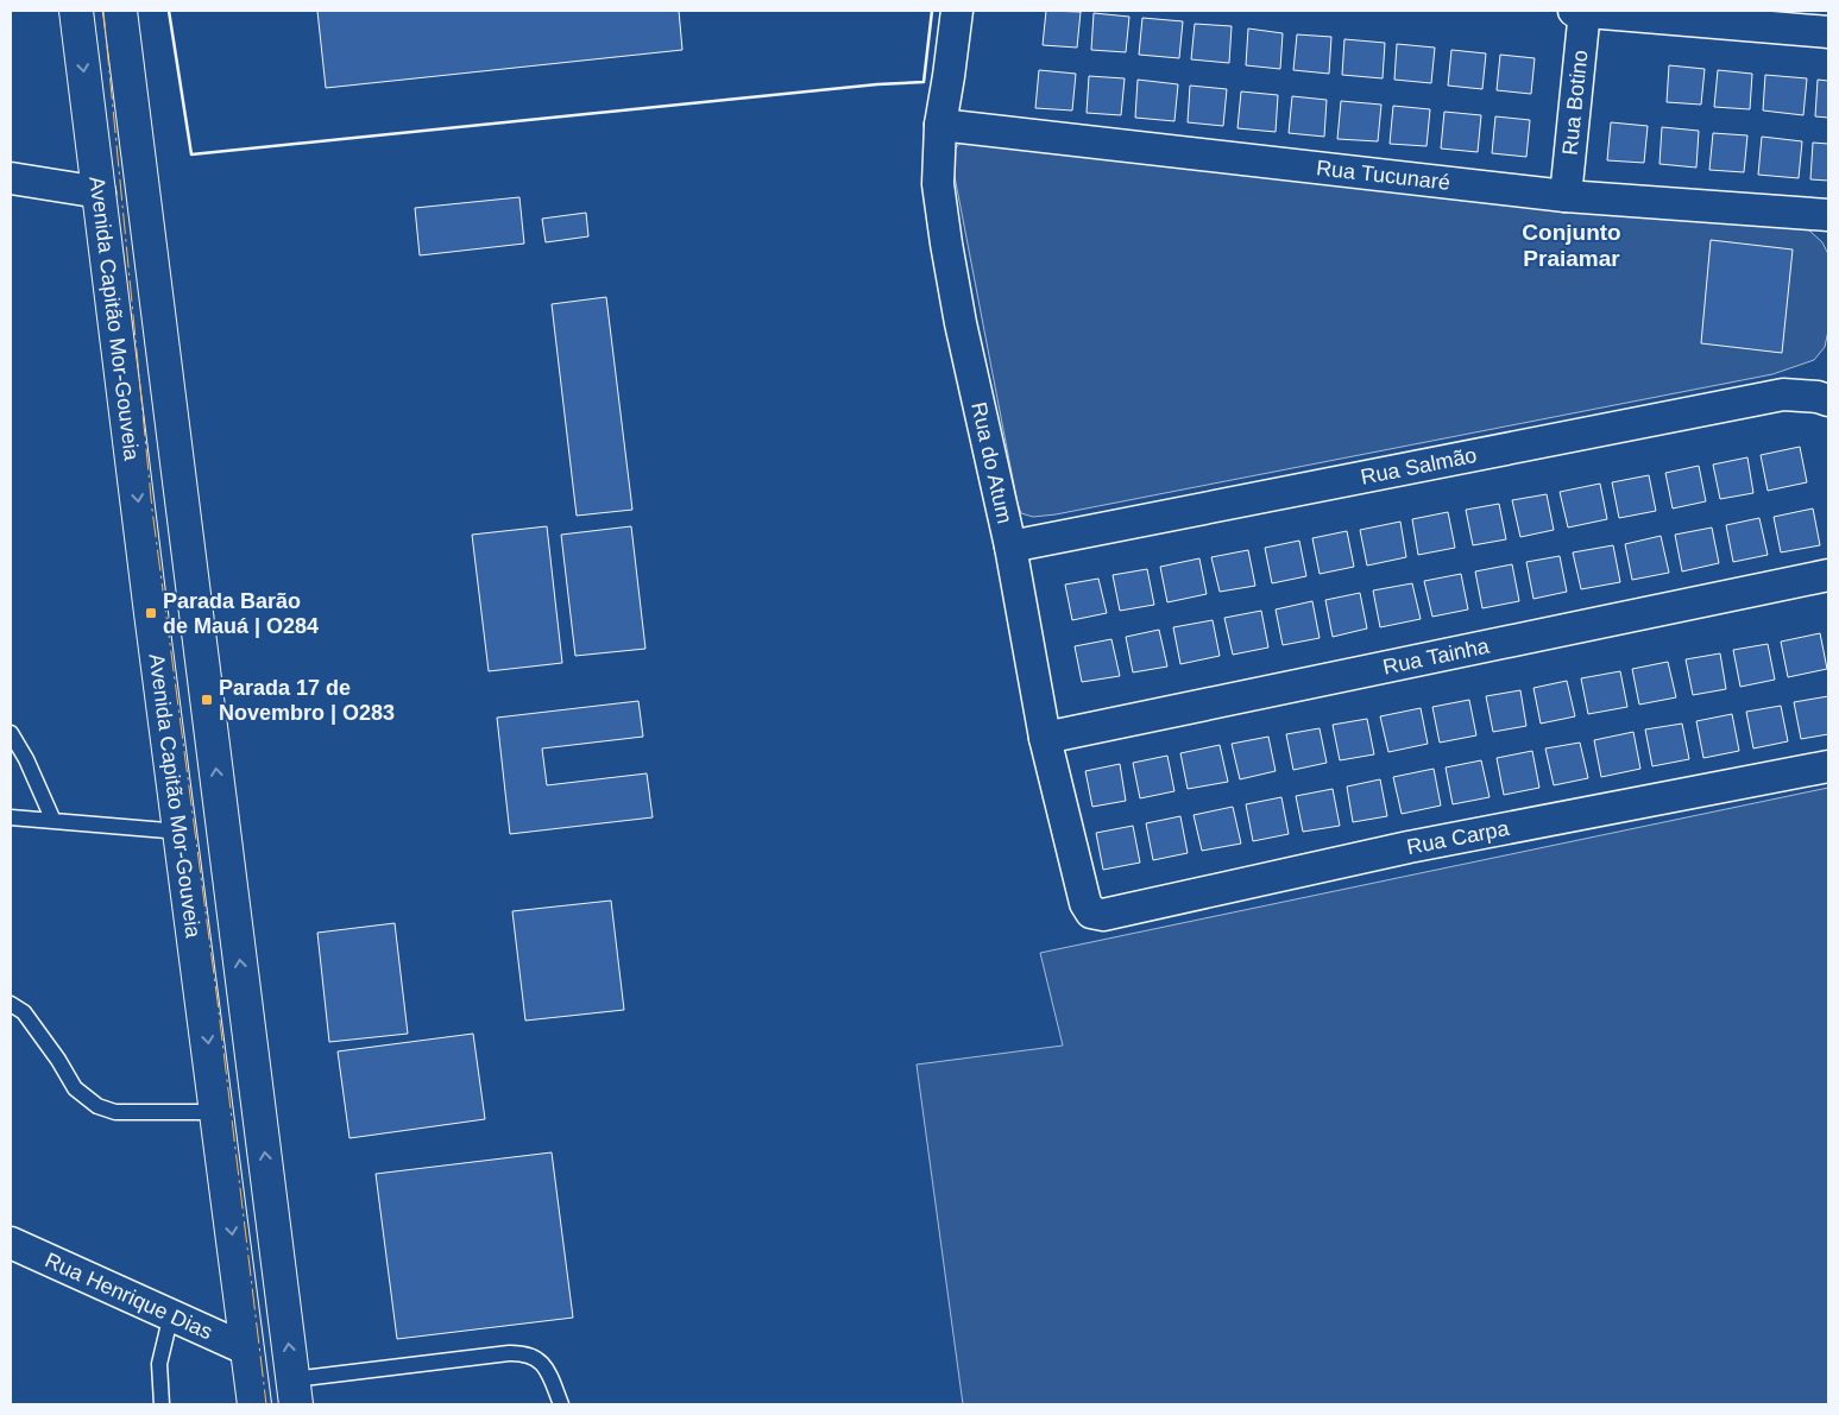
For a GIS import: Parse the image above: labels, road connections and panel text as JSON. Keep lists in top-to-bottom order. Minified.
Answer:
{"streets":{"main road":["Avenida Capitão Mor-Gouveia"],"street":["Rua Botino","Rua Tucunaré","Rua do Atum","Rua Salmão","Rua Tainha","Rua Carpa","Rua Henrique Dias"]},"crossings":[["Rua Botino","Rua Tucunaré"],["Rua Tucunaré","Rua do Atum"],["Avenida Capitão Mor-Gouveia","Rua Henrique Dias"],["Rua do Atum","Rua Salmão"],["Rua do Atum","Rua Tainha"],["Rua do Atum","Rua Carpa"]],"districts":["Conjunto Praiamar"],"places":{"transit":["Parada Barão de Mauá | O284","Parada 17 de Novembro | O283"]}}
